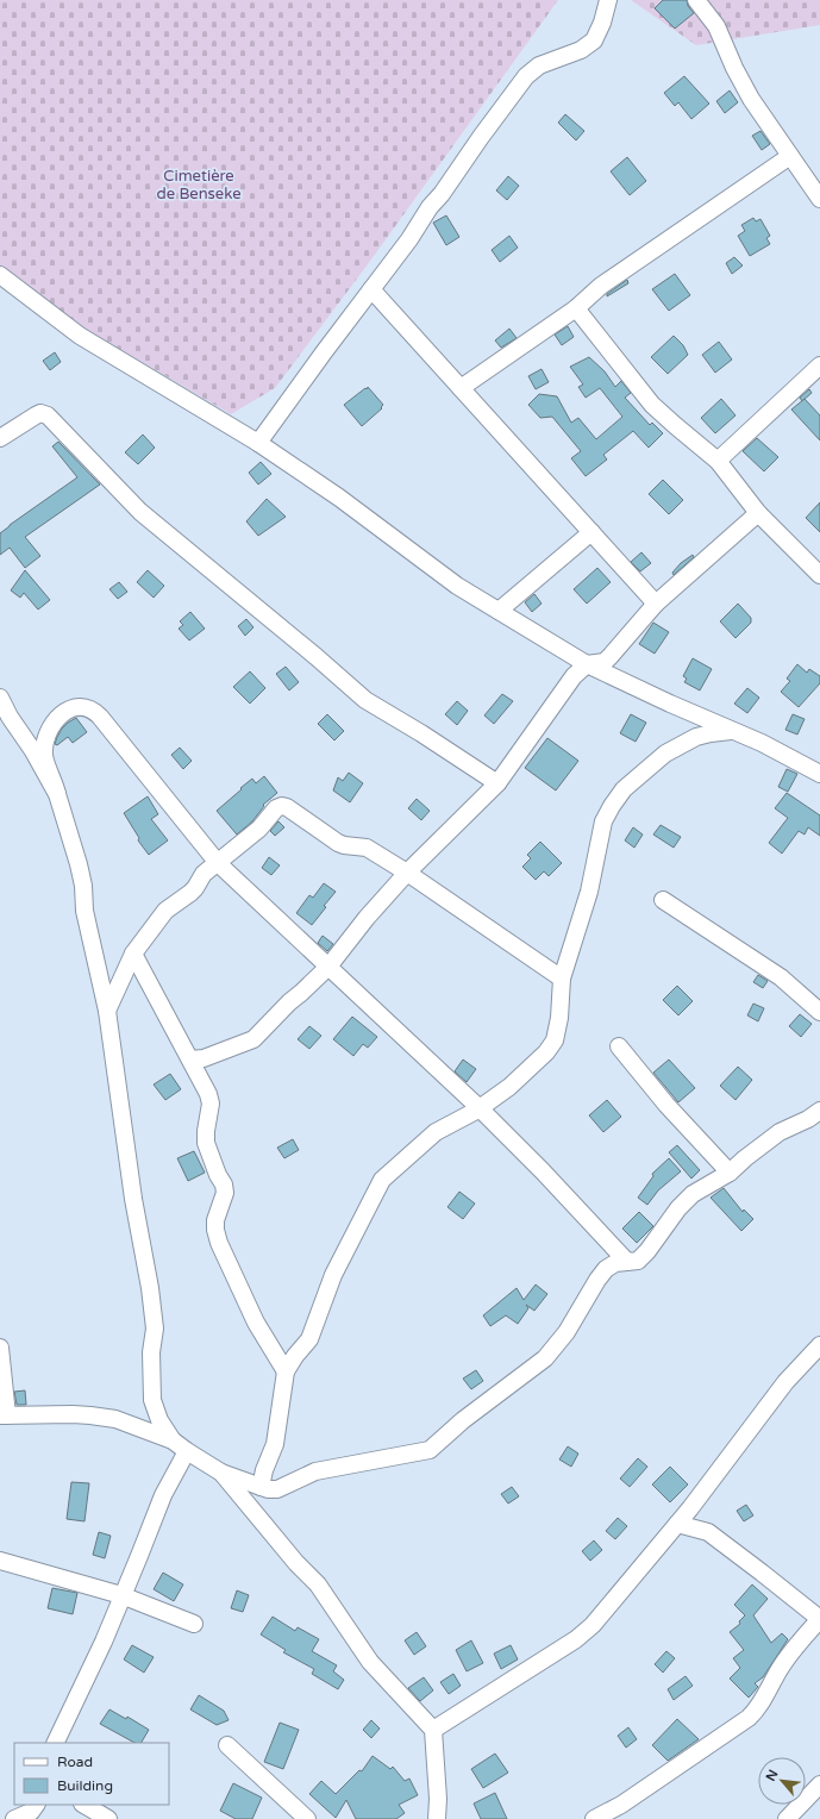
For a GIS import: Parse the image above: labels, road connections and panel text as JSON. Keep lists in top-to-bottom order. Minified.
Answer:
{"parks":["Cimetière de Benseke"],"legend":["Road","Building"],"north":"top left"}
